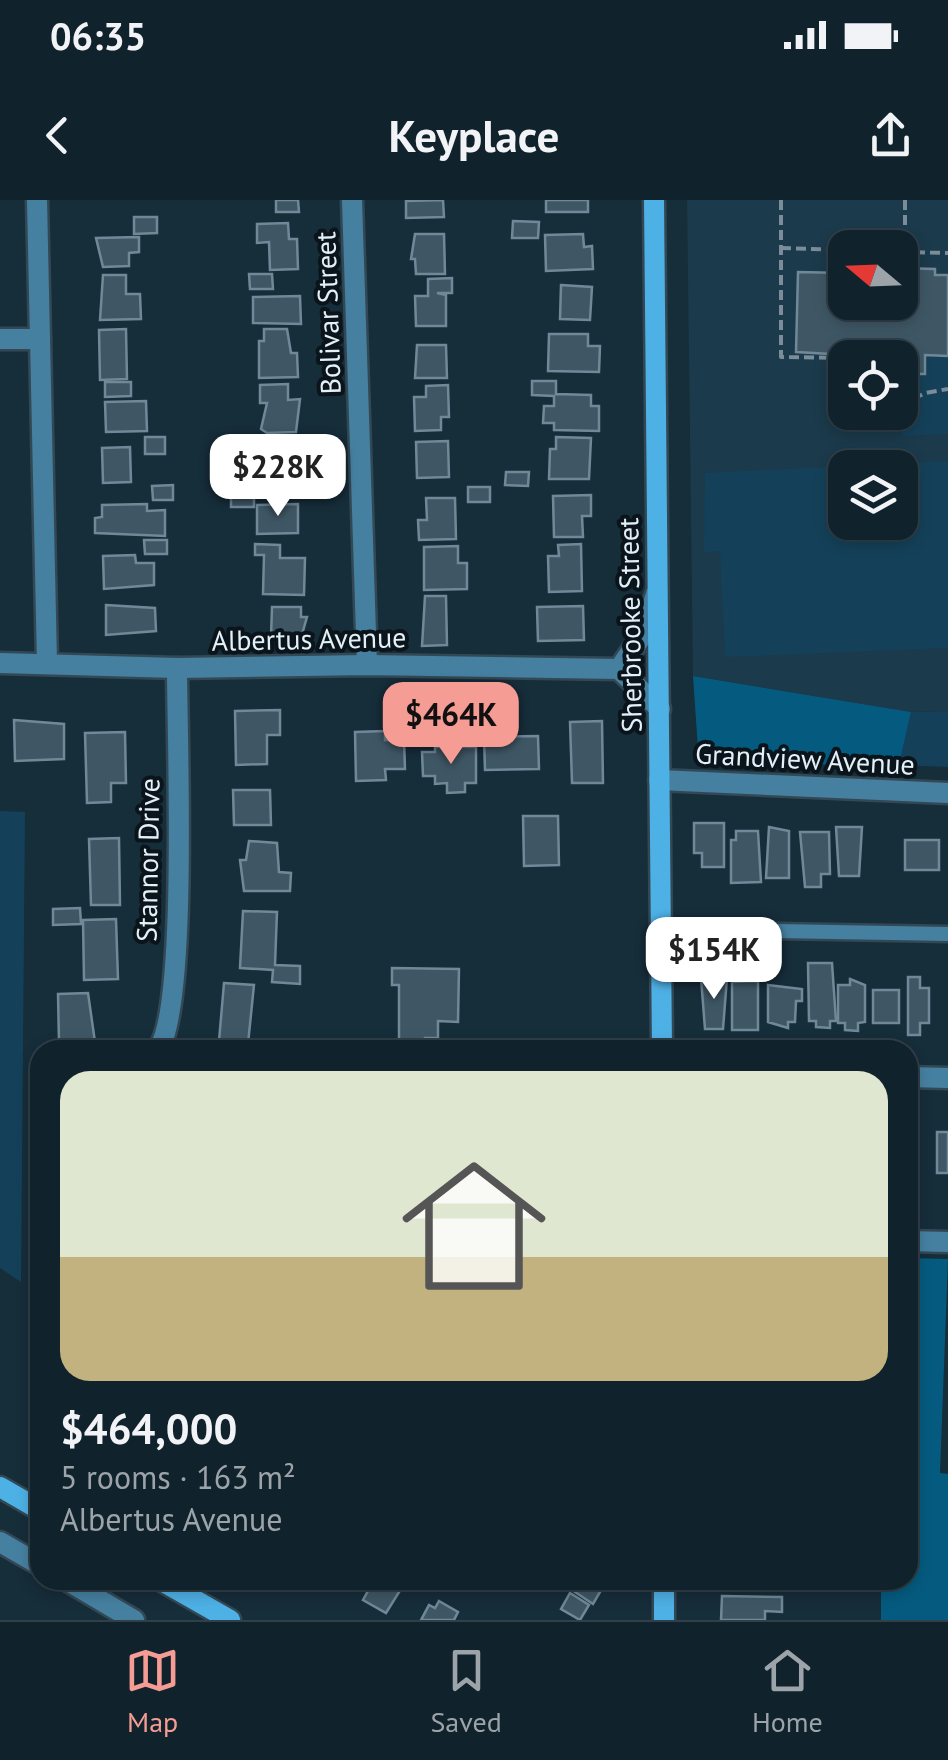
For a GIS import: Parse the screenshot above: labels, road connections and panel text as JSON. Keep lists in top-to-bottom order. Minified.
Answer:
{"streets":{"main road":["Sherbrooke Street"],"street":["Bolivar Street","Albertus Avenue","Grandview Avenue","Stannor Drive"]},"crossings":[["Bolivar Street","Albertus Avenue"],["Sherbrooke Street","Grandview Avenue"],["Albertus Avenue","Stannor Drive"]],"north":"left","page":{"status":"06:35","header":"Keyplace","price":["$228K","$464K","$154K"],"list":[{"name":"$464,000","note":"5 rooms · 163 m² · Albertus Avenue"}],"tabs":["Map","Saved","Home"]}}
